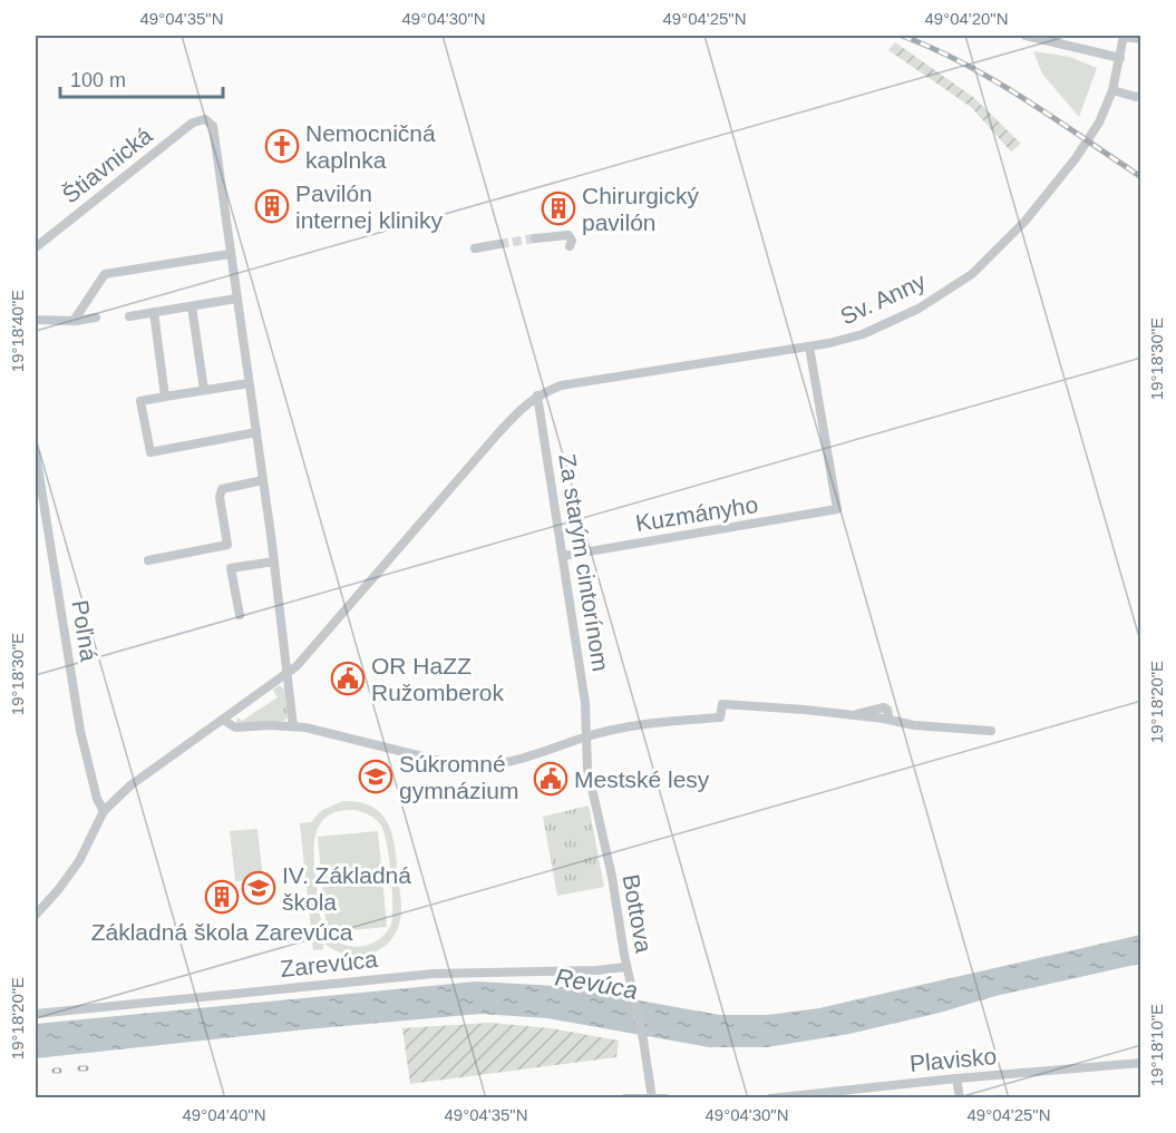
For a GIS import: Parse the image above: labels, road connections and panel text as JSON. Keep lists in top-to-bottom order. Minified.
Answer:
{"streets":{"street":["Štiavnická","Sv. Anny","Kuzmányho","Za starým cintorínom","Poľná","Bottova","Zarevúca","Plavisko"]},"crossings":[["Sv. Anny","Kuzmányho"],["Sv. Anny","Za starým cintorínom"],["Kuzmányho","Za starým cintorínom"],["Za starým cintorínom","Bottova"],["Bottova","Zarevúca"]],"water":["Revúca"],"places":{"church":["Nemocničná kaplnka"],"building":["Pavilón internej kliniky","Chirurgický pavilón","Základná škola Zarevúca"],"public building":["OR HaZZ Ružomberok","Mestské lesy"],"school or university":["Súkromné gymnázium","IV. Základná škola"]},"scale_bar":"100 m","coordinates":["49°04'35\"N","49°04'30\"N","49°04'25\"N","49°04'20\"N","19°18'40\"E","19°18'30\"E","19°18'20\"E","19°18'10\"E","49°04'40\"N"]}
